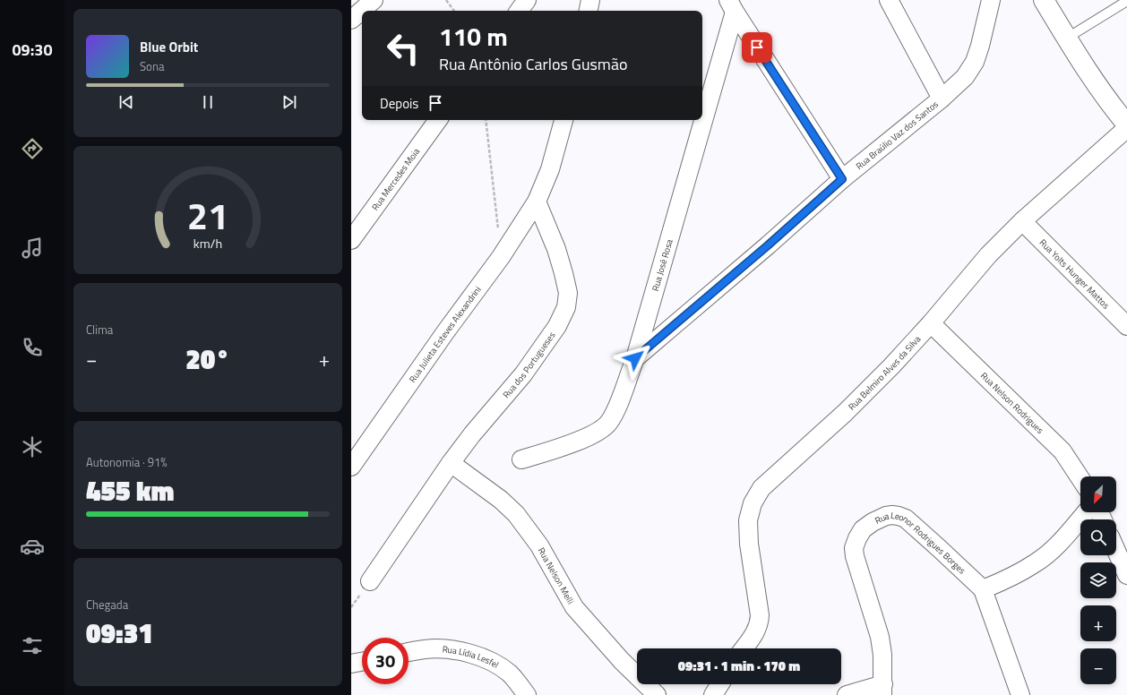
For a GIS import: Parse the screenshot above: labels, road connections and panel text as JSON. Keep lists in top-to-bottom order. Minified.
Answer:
{"streets":{"street":["Rua Braúlio Vaz dos Santos","Rua Mercedes Moia","Rua José Rosa","Rua Yolts Hunger Mattos","Rua Julieta Esteves Alexandrini","Rua dos Portugueses","Rua Belmiro Alves da Silva","Rua Nelson Rodrigues","Rua Leonor Rodrigues Borges","Rua Nelson Melli","Rua Lídia Lesfel"]},"crossings":[["Rua Braúlio Vaz dos Santos","Rua José Rosa"],["Rua Yolts Hunger Mattos","Rua Belmiro Alves da Silva"],["Rua Julieta Esteves Alexandrini","Rua dos Portugueses"],["Rua dos Portugueses","Rua Nelson Melli"],["Rua Belmiro Alves da Silva","Rua Nelson Rodrigues"]],"north":"bottom left","page":{"tabs":"09:30","turn":["110 m","Rua Antônio Carlos Gusmão"],"song":["Blue Orbit","Sona"],"then":"Depois","tile":["Clima",["Autonomia · 91%","455 km"],["Chegada","09:31"]],"heat":["−","20°","+"],"map_buttons":["+","−"],"limit":"30","trip":"09:31 · 1 min · 170 m","gauge":["21","km/h"]}}
